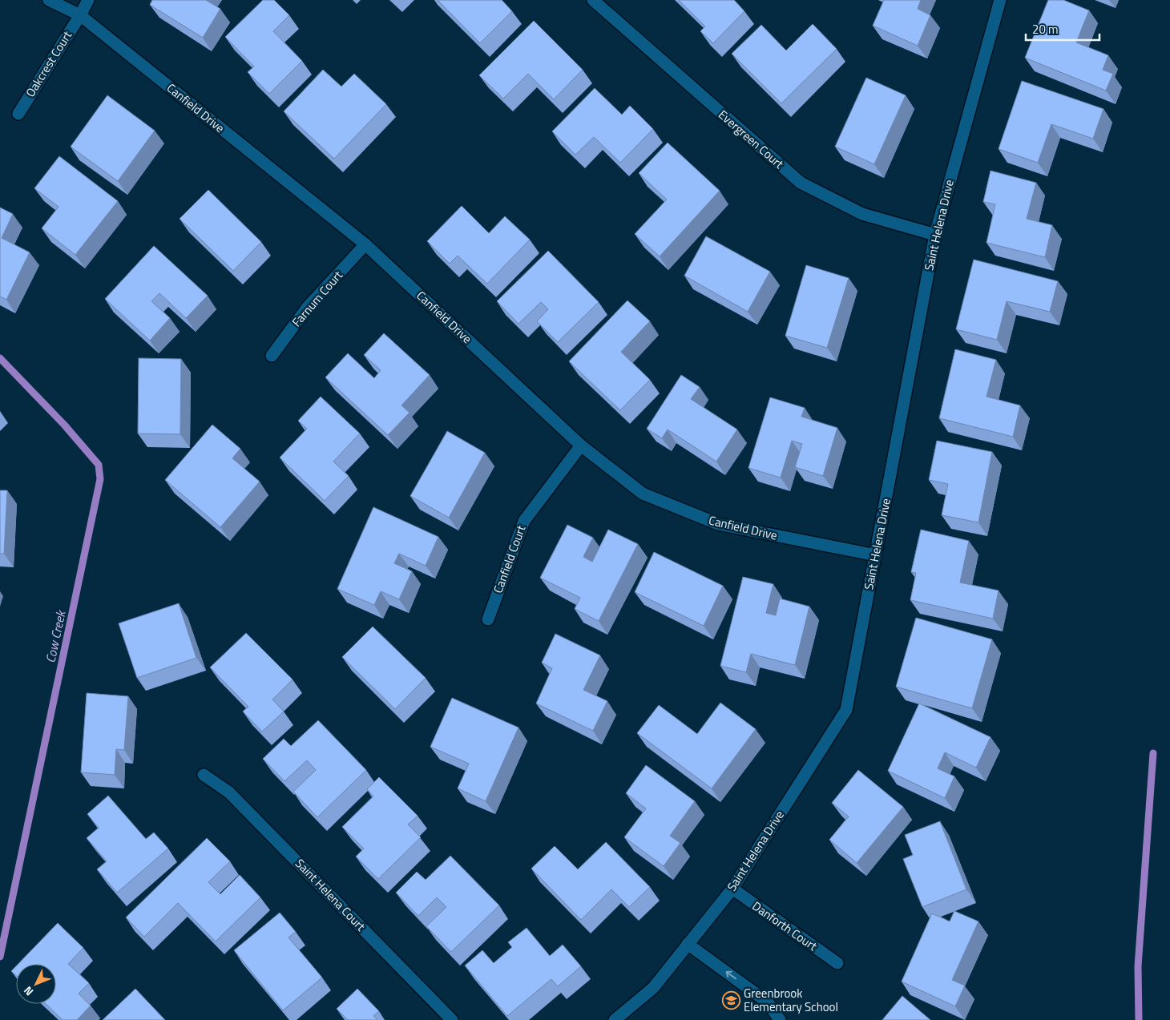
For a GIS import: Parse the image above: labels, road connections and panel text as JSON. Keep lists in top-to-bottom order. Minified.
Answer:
{"streets":{"street":["Oakcrest Court","Canfield Drive","Evergreen Court","Saint Helena Drive","Farnum Court","Canfield Court","Saint Helena Court","Danforth Court"]},"crossings":[["Oakcrest Court","Canfield Drive"],["Canfield Drive","Saint Helena Drive"],["Canfield Drive","Farnum Court"],["Canfield Drive","Canfield Court"],["Evergreen Court","Saint Helena Drive"],["Saint Helena Drive","Danforth Court"]],"water":["Cow Creek"],"places":{"school or university":["Greenbrook Elementary School"]},"scale_bar":"20 m","north":"bottom left"}
